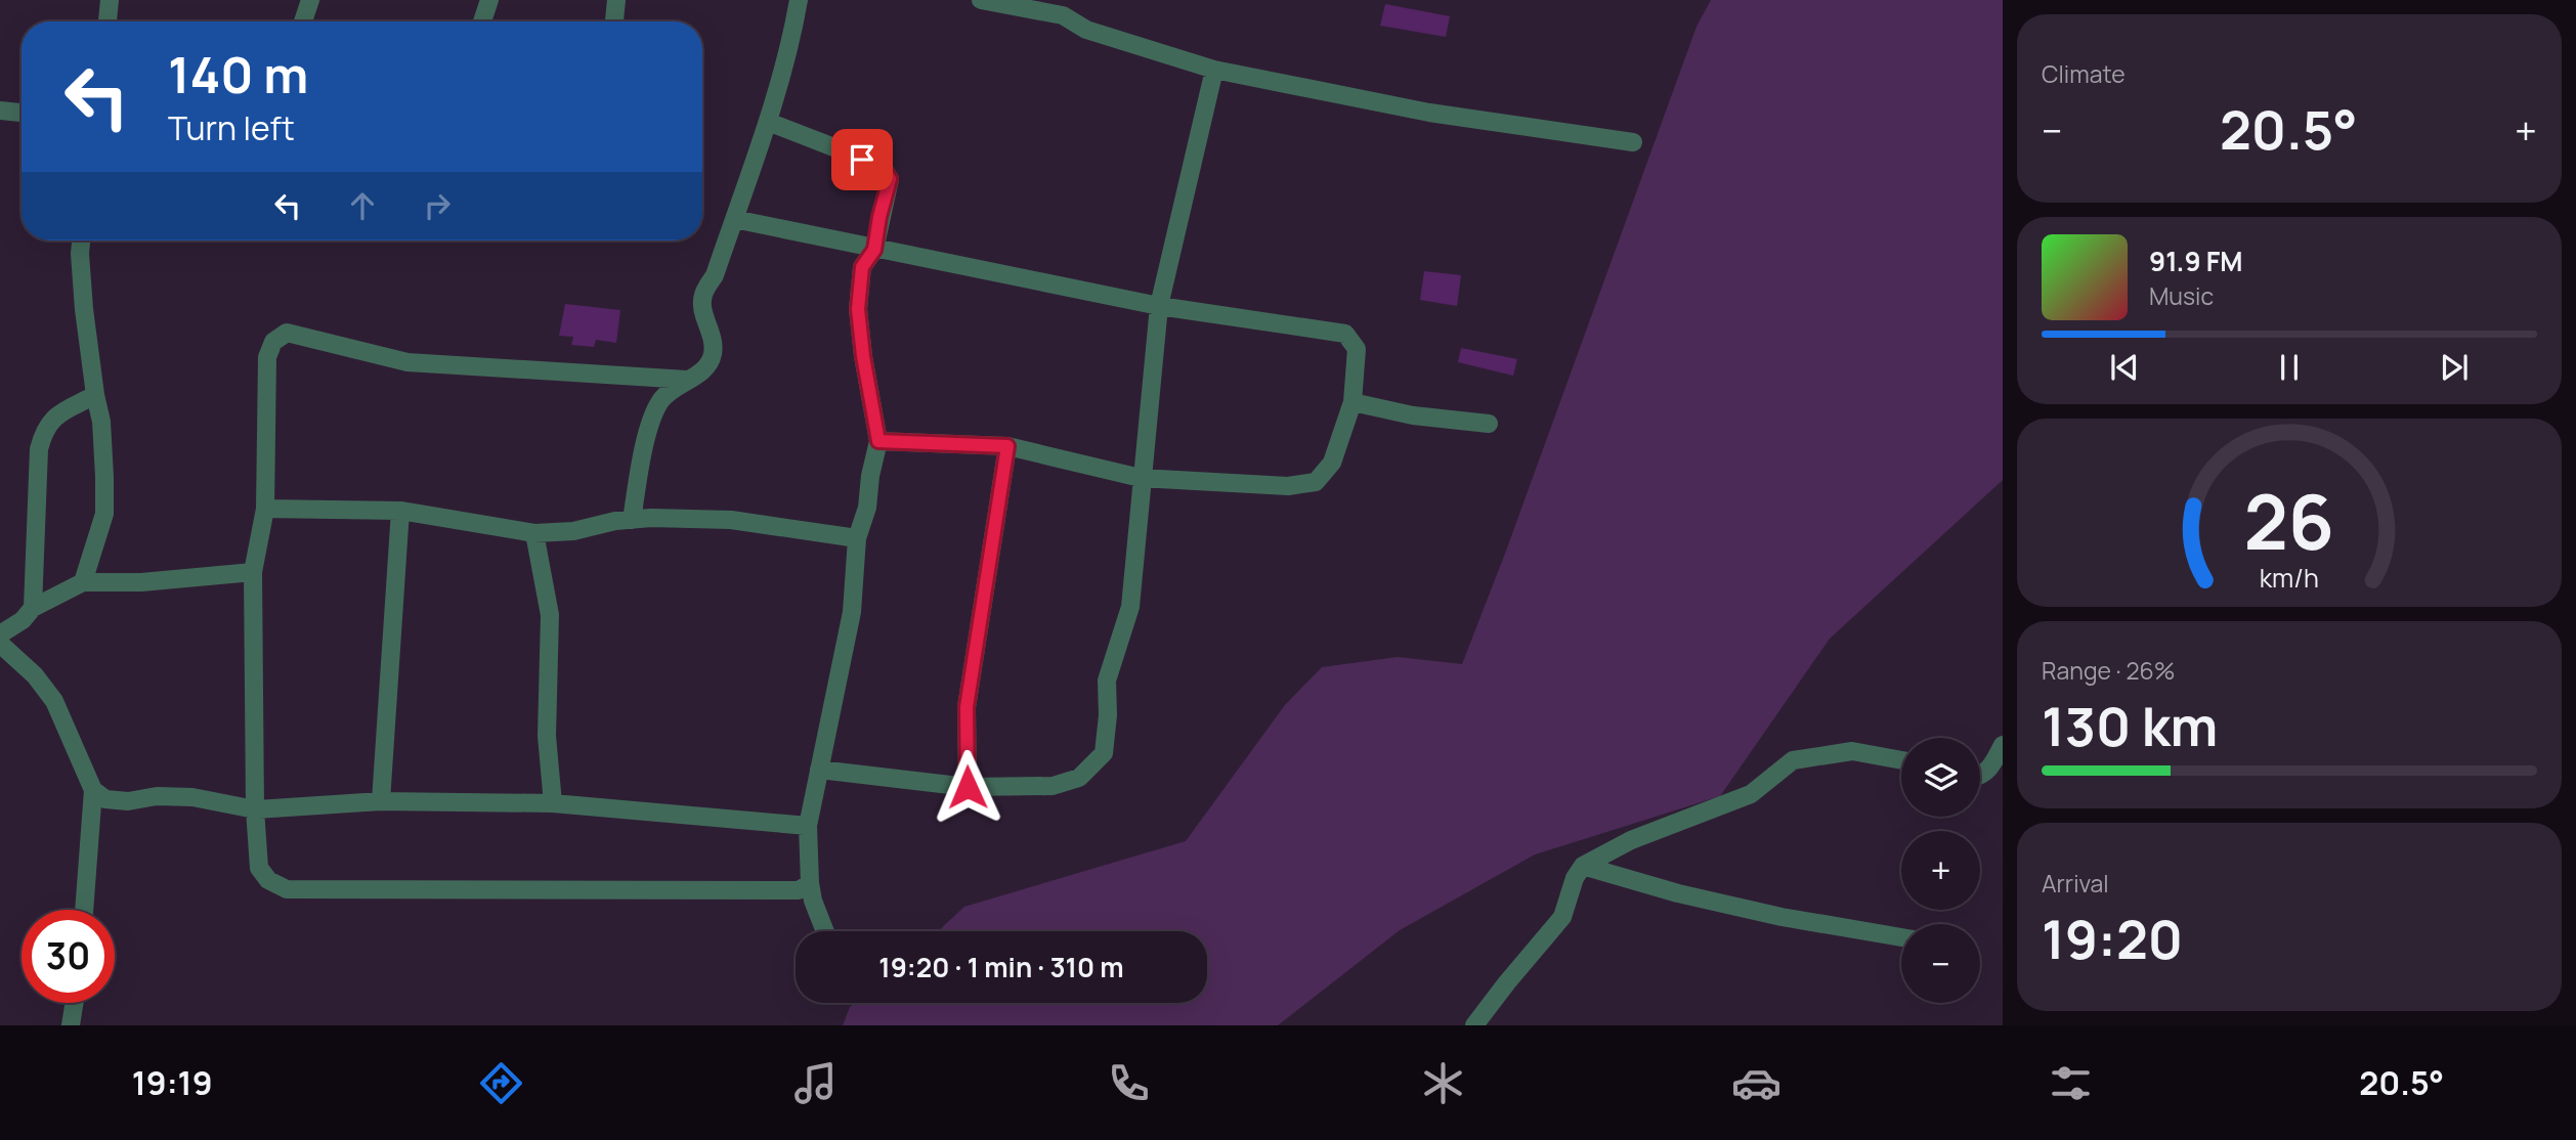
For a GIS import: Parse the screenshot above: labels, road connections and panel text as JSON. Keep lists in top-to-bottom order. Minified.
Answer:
{"page":{"tile":["Climate",["Range · 26%","130 km"],["Arrival","19:20"]],"turn":["140 m","Turn left"],"heat":["−","20.5°","+"],"song":["91.9 FM","Music"],"map_buttons":["+","−"],"limit":"30","trip":"19:20 · 1 min · 310 m","tabs":["19:19","20.5°"],"gauge":["26","km/h"]}}
